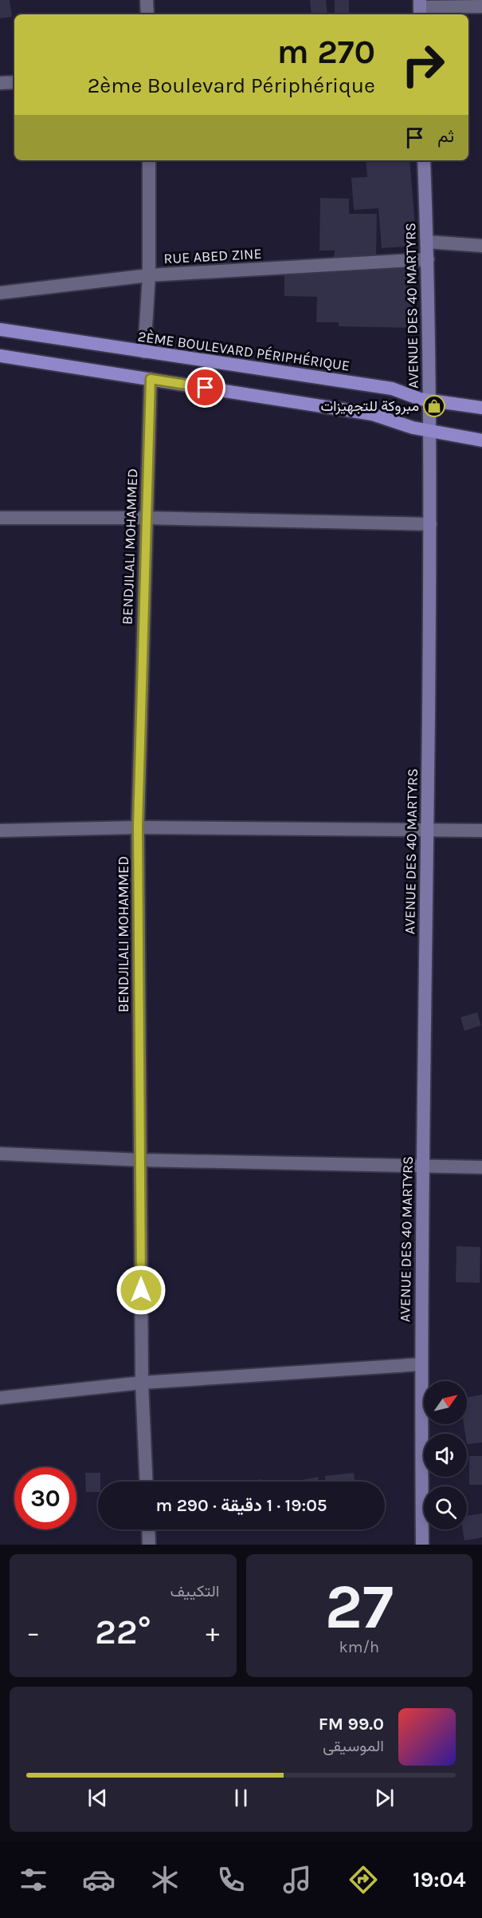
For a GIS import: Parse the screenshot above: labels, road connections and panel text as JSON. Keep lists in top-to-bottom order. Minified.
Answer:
{"streets":{"main road":["AVENUE DES 40 MARTYRS","2ÈME BOULEVARD PÉRIPHÉRIQUE"],"street":["RUE ABED ZINE","BENDJILALI MOHAMMED"]},"crossings":[["RUE ABED ZINE","AVENUE DES 40 MARTYRS"],["AVENUE DES 40 MARTYRS","2ÈME BOULEVARD PÉRIPHÉRIQUE"]],"places":{"shop":["مبروكة للتجهيزات"]},"north":"top right","page":{"turn":["270 m","2ème Boulevard Périphérique"],"then":"ثم","limit":"30","trip":"19:05 · 1 دقيقة · 290 m","tile":[["27","km/h"],"التكييف"],"heat":["−","22°","+"],"song":["99.0 FM","الموسيقى"],"tabs":"19:04"}}
